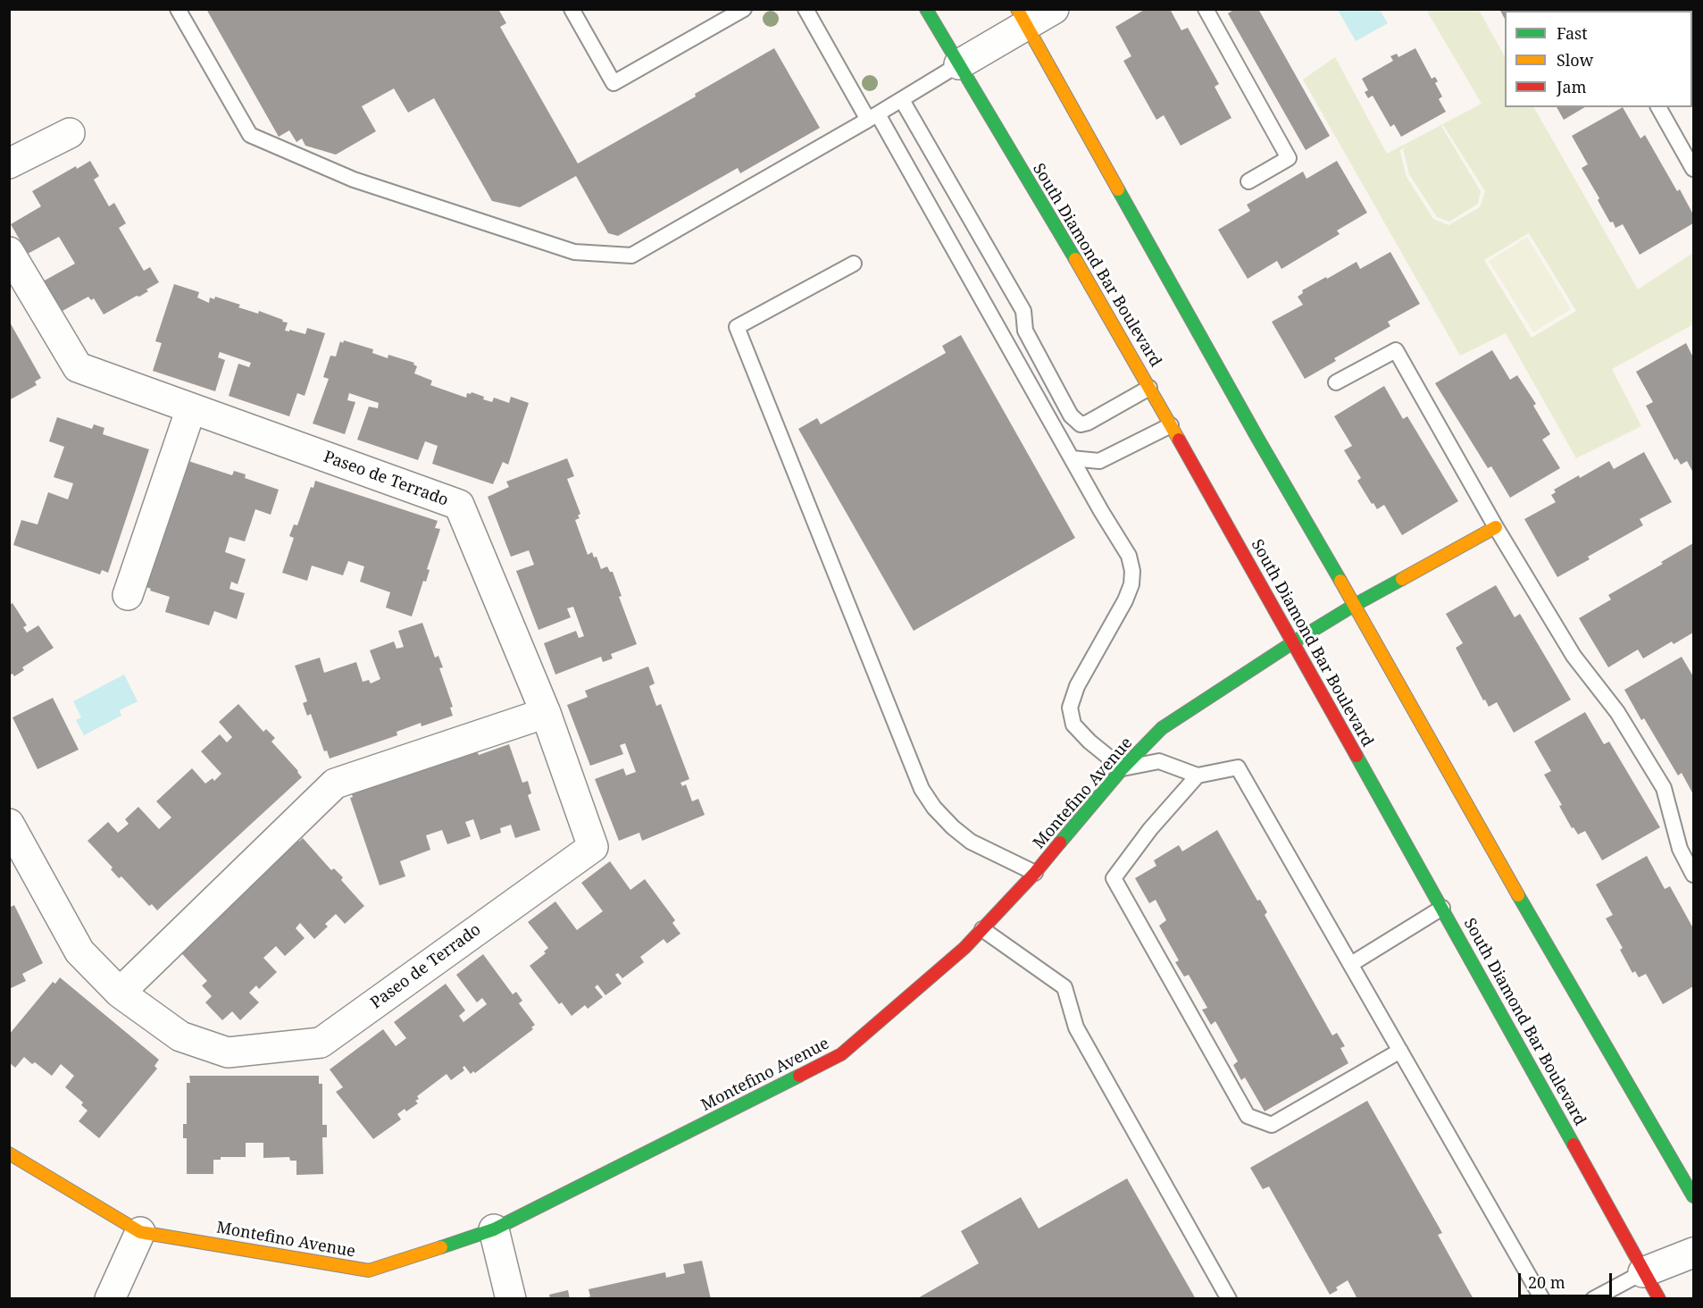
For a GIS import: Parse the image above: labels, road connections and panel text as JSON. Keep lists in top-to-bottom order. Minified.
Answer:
{"streets":{"main road":["South Diamond Bar Boulevard","Montefino Avenue"],"street":["Paseo de Terrado"]},"crossings":[["South Diamond Bar Boulevard","Montefino Avenue"]],"legend":["Fast","Slow","Jam"],"scale_bar":"20 m"}
